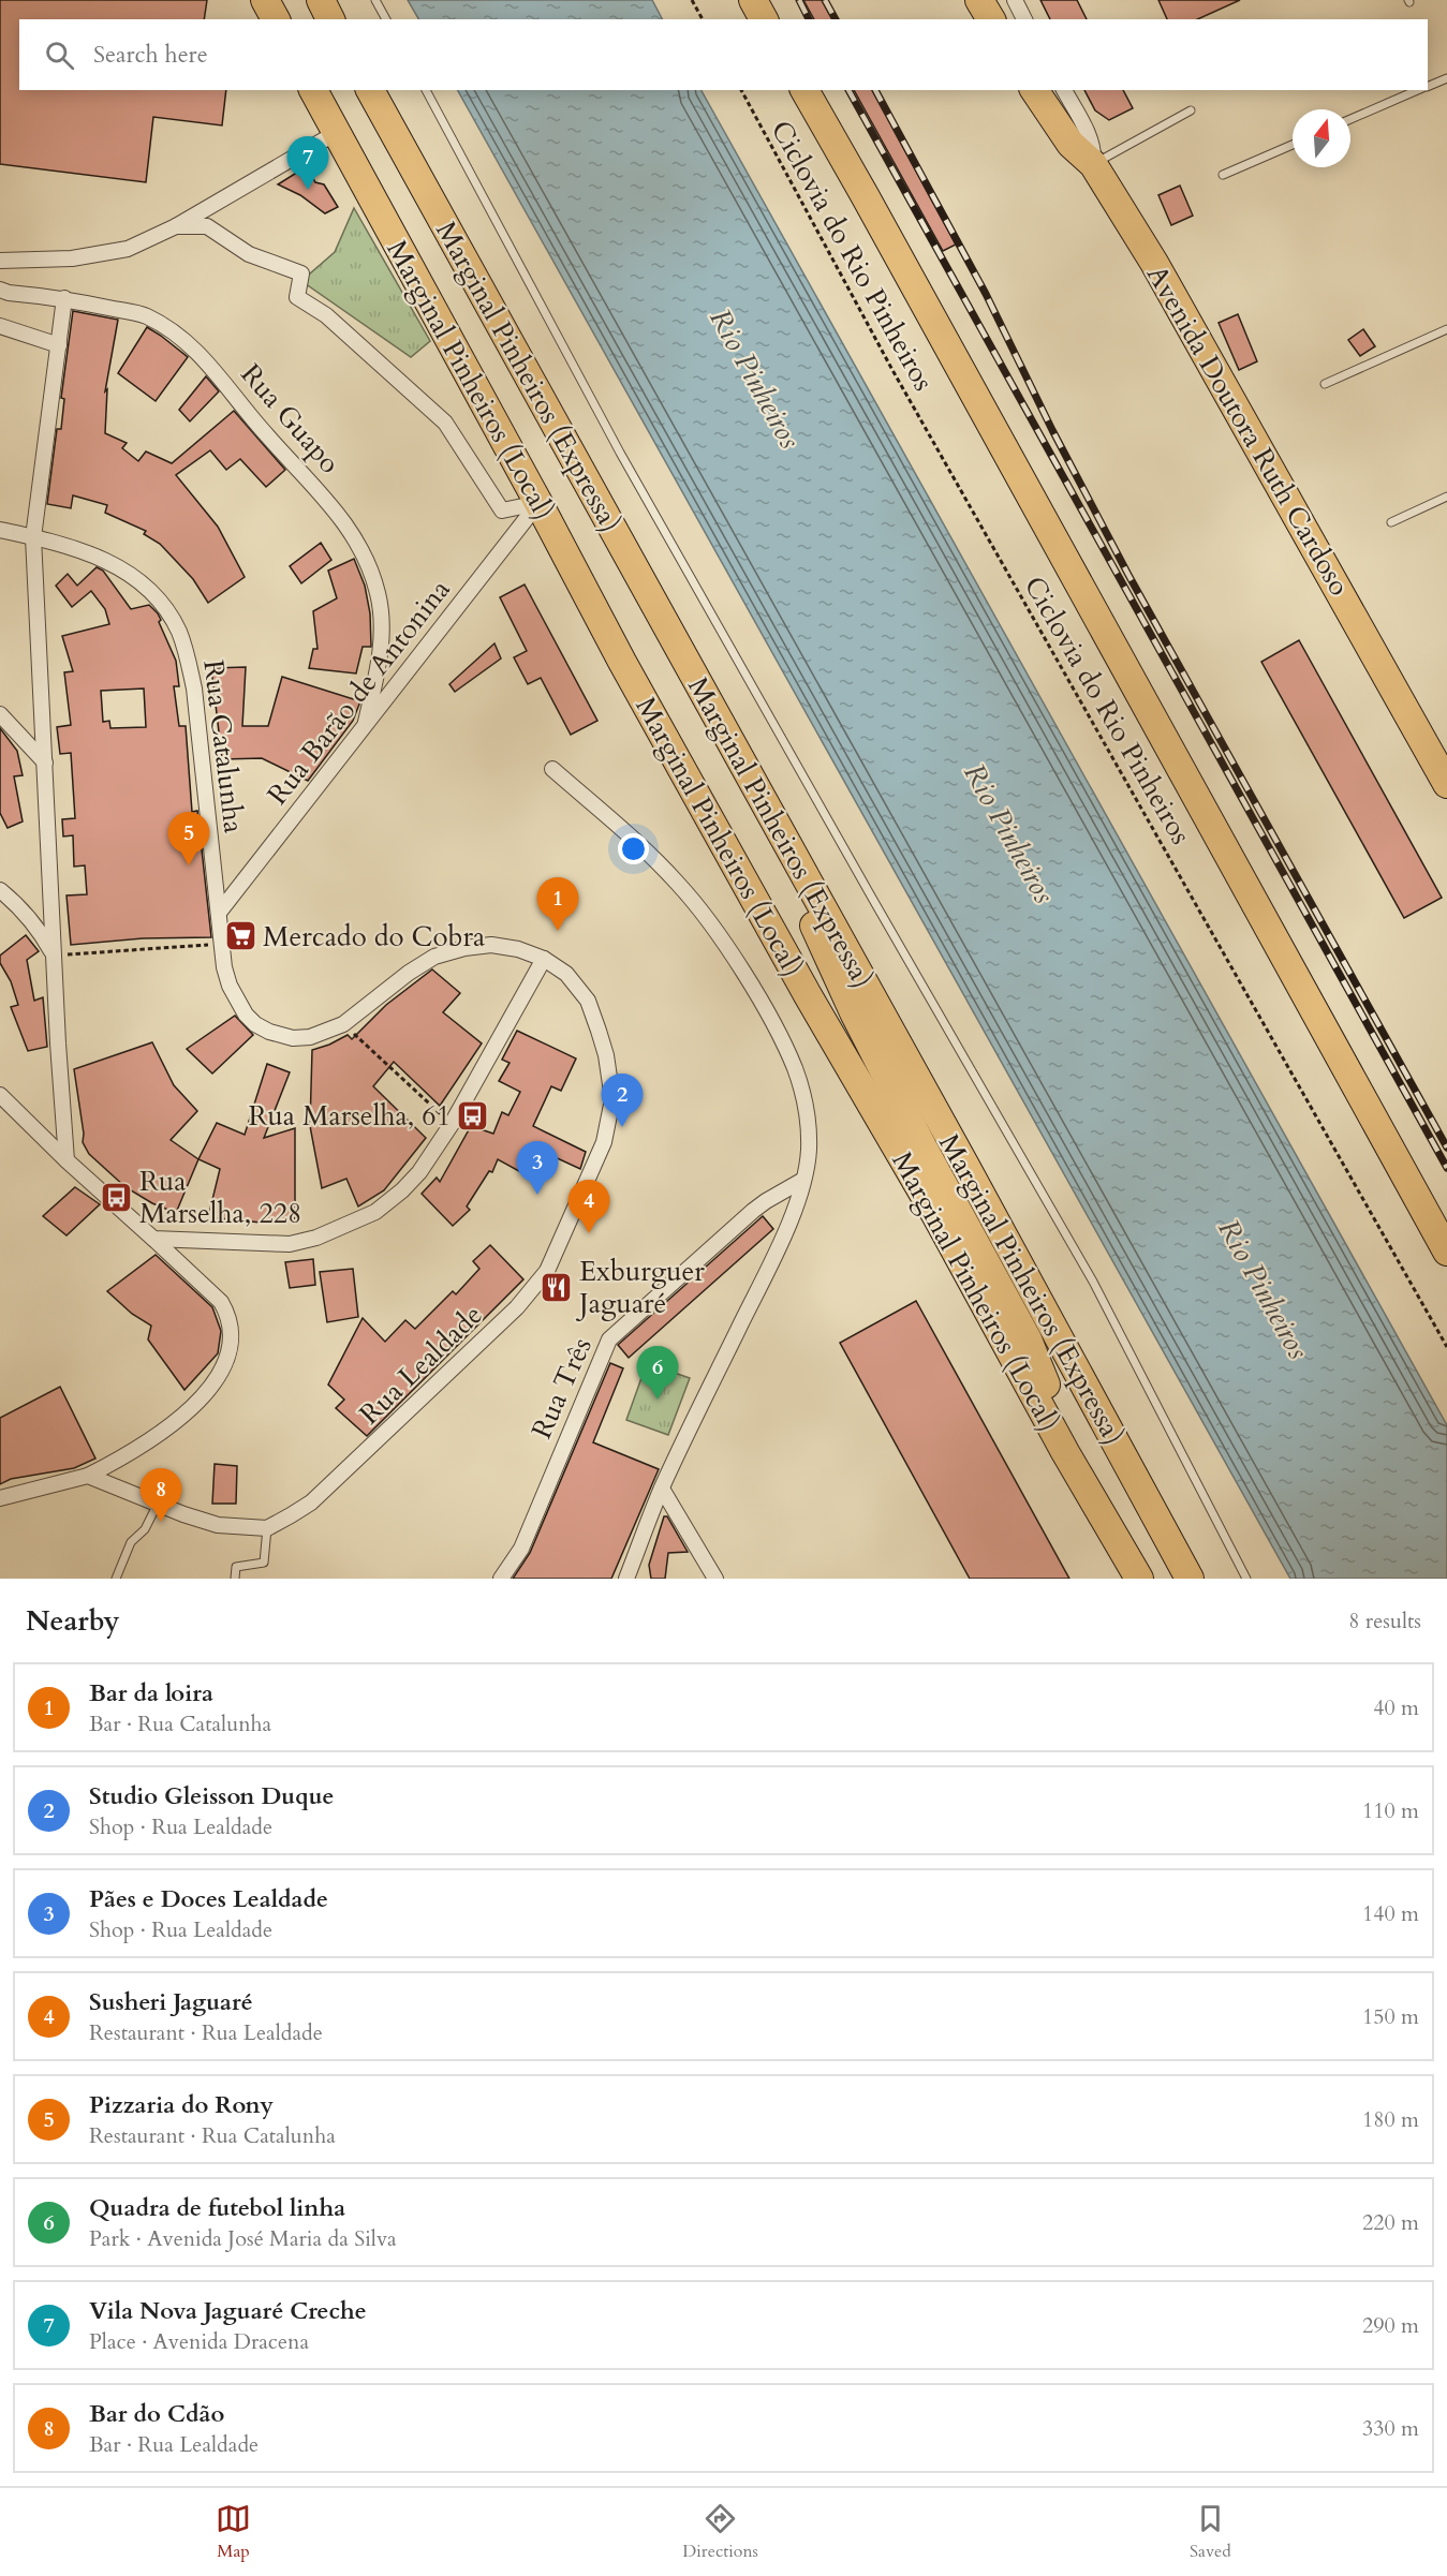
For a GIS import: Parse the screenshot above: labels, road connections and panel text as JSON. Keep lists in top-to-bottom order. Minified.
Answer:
{"streets":{"highway":["Marginal Pinheiros (Expressa)","Marginal Pinheiros (Local)","Avenida Doutora Ruth Cardoso"],"street":["Rua Guapo","Rua Barão de Antonina","Rua Catalunha","Rua Lealdade","Rua Três"],"path":["Ciclovia do Rio Pinheiros"]},"crossings":[["Marginal Pinheiros (Local)","Rua Barão de Antonina"],["Rua Guapo","Rua Barão de Antonina"],["Rua Barão de Antonina","Rua Catalunha"],["Rua Catalunha","Rua Lealdade"]],"water":["Rio Pinheiros"],"places":{"supermarket":["Mercado do Cobra"],"bus stop":["Rua Marselha, 61","Rua Marselha, 228"],"restaurant":["Exburguer Jaguaré"]},"north":"top","page":{"search":"Search here","pins":["7","5","1","2","3","4","6","8"],"heading":["Nearby","8 results"],"list":[{"mark":"1","name":"Bar da loira","note":"Bar · Rua Catalunha","value":"40 m"},{"mark":"2","name":"Studio Gleisson Duque","note":"Shop · Rua Lealdade","value":"110 m"},{"mark":"3","name":"Pães e Doces Lealdade","note":"Shop · Rua Lealdade","value":"140 m"},{"mark":"4","name":"Susheri Jaguaré","note":"Restaurant · Rua Lealdade","value":"150 m"},{"mark":"5","name":"Pizzaria do Rony","note":"Restaurant · Rua Catalunha","value":"180 m"},{"mark":"6","name":"Quadra de futebol linha","note":"Park · Avenida José Maria da Silva","value":"220 m"},{"mark":"7","name":"Vila Nova Jaguaré Creche","note":"Place · Avenida Dracena","value":"290 m"},{"mark":"8","name":"Bar do Cdão","note":"Bar · Rua Lealdade","value":"330 m"}],"nav":["Map","Directions","Saved"]}}
